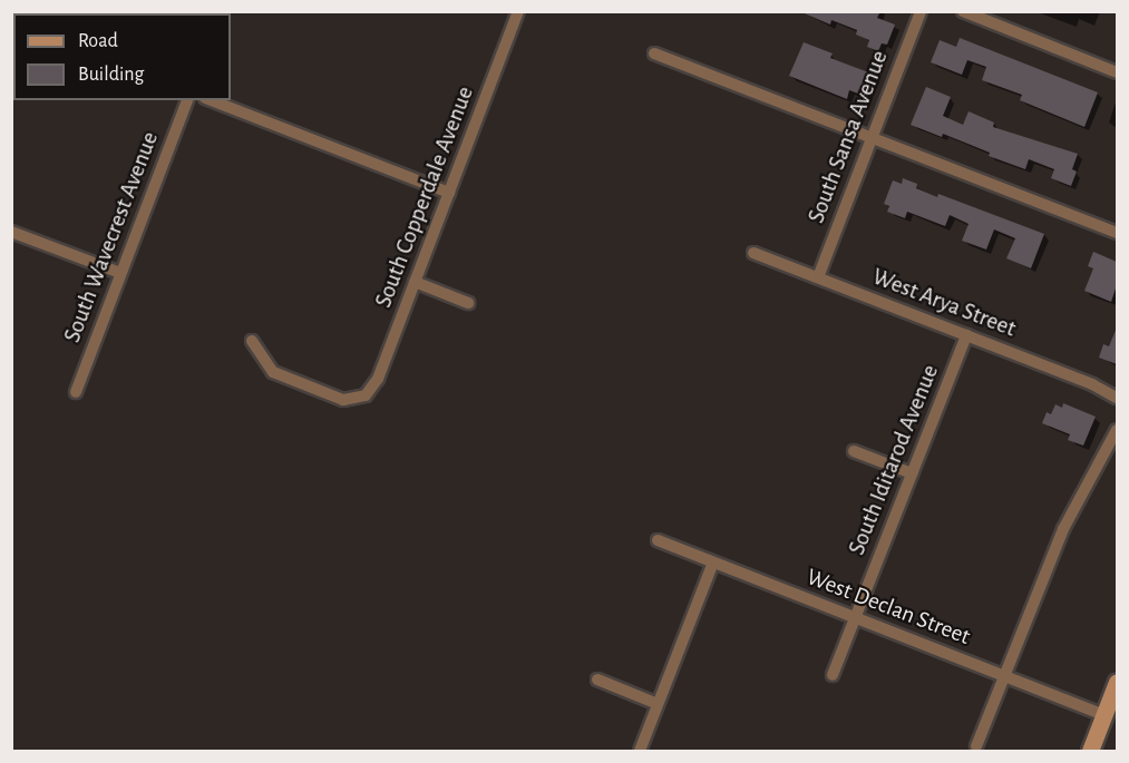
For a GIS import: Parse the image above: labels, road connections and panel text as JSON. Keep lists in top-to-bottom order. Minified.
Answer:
{"streets":{"street":["South Sansa Avenue","South Copperdale Avenue","South Wavecrest Avenue","West Arya Street","South Iditarod Avenue","West Declan Street"]},"crossings":[["South Sansa Avenue","West Arya Street"],["West Arya Street","South Iditarod Avenue"],["South Iditarod Avenue","West Declan Street"]],"legend":["Road","Building"]}
